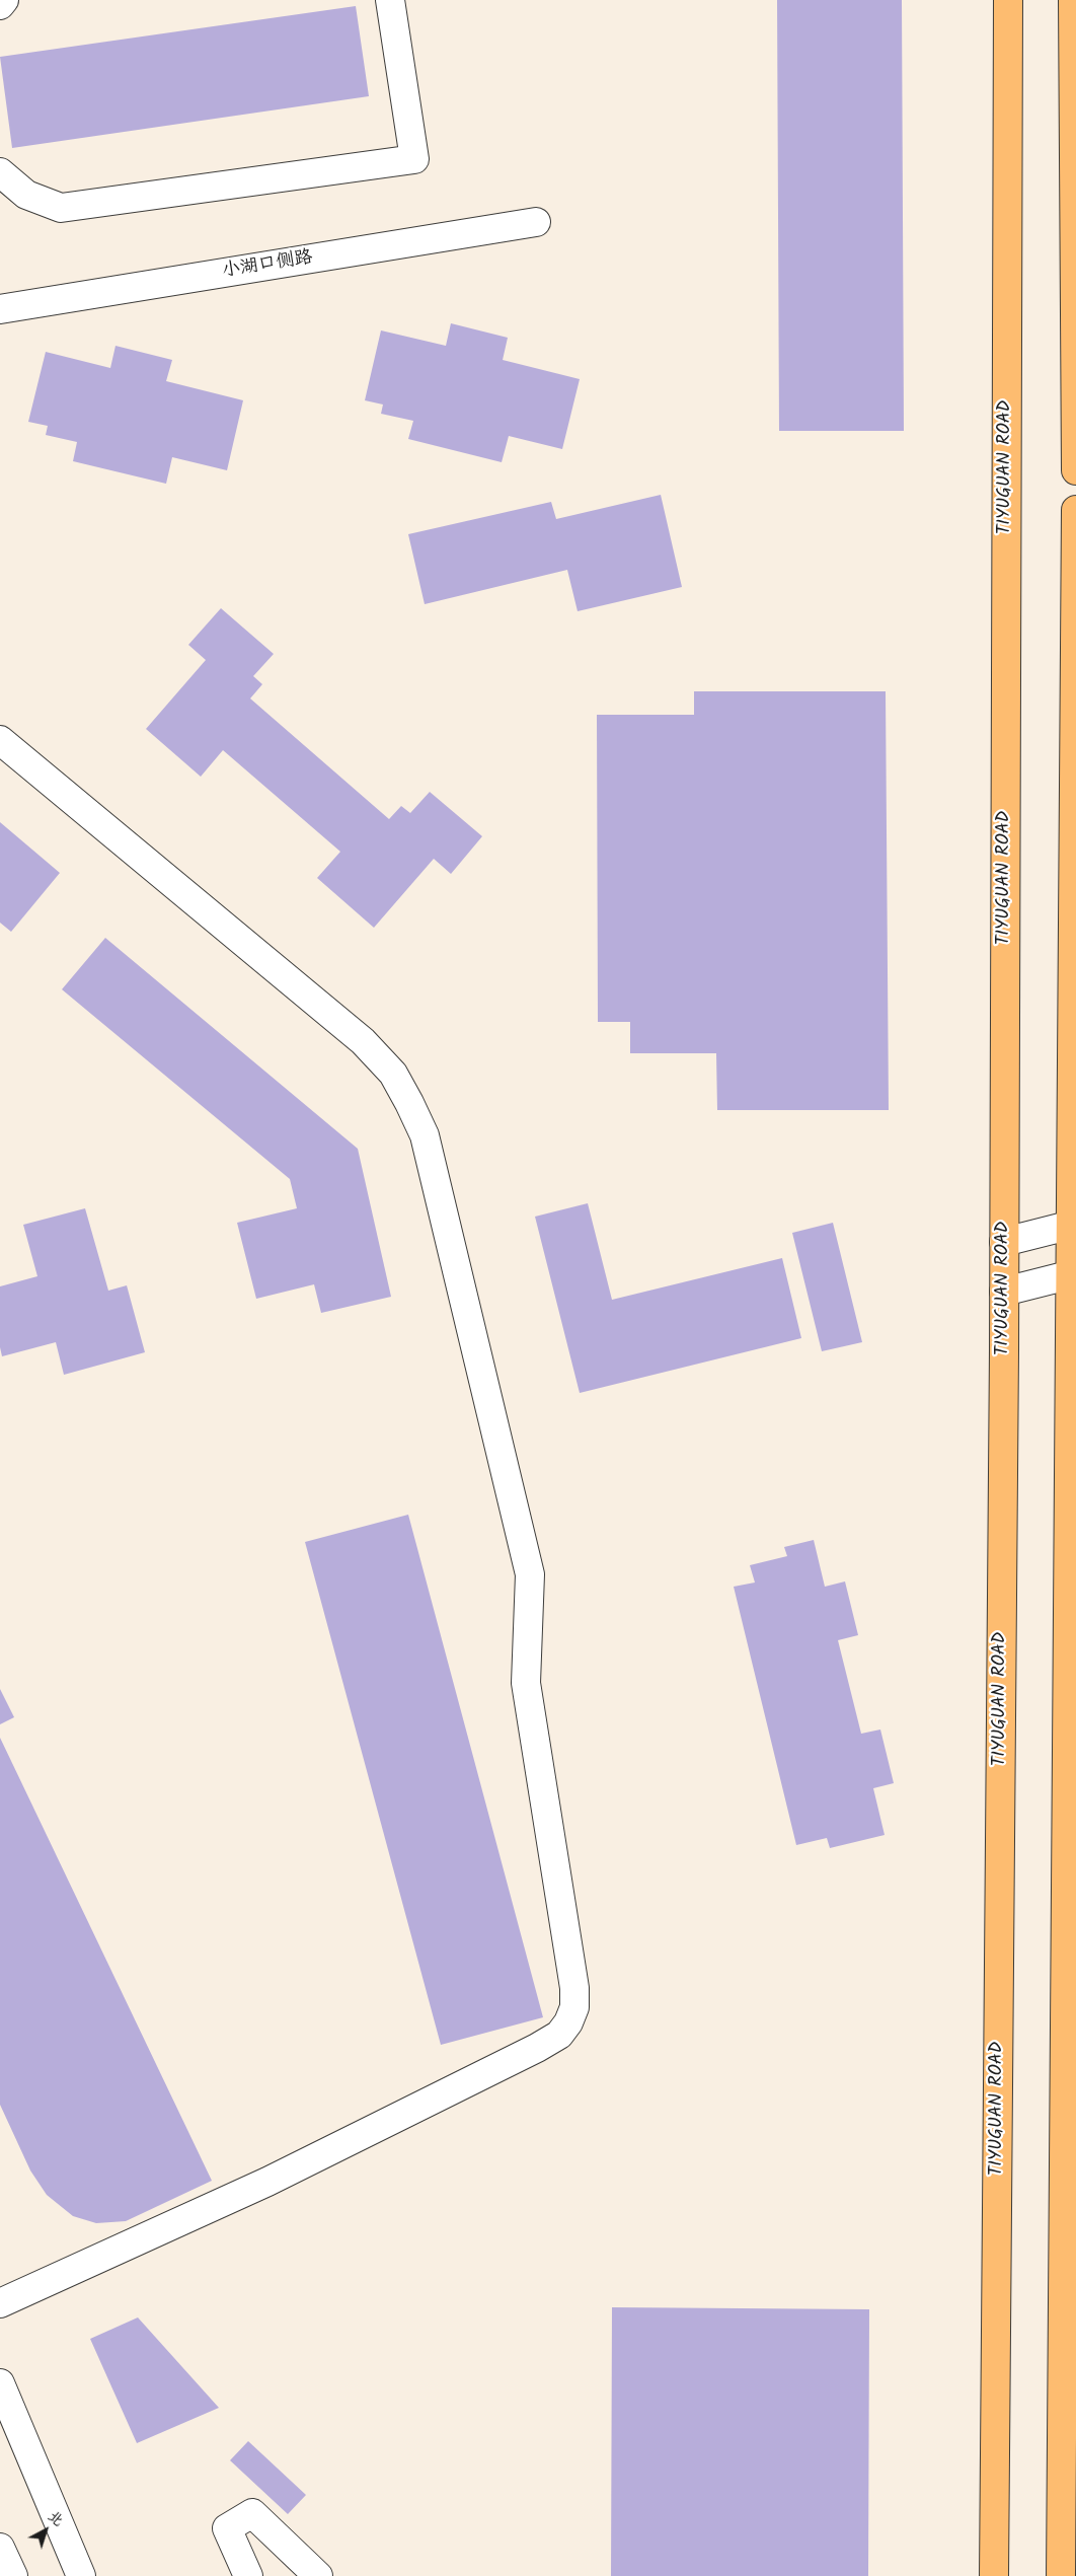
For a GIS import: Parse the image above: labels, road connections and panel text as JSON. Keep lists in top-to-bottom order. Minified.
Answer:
{"streets":{"main road":["TIYUGUAN ROAD"],"street":["小湖口侧路"]},"north":"top right"}
